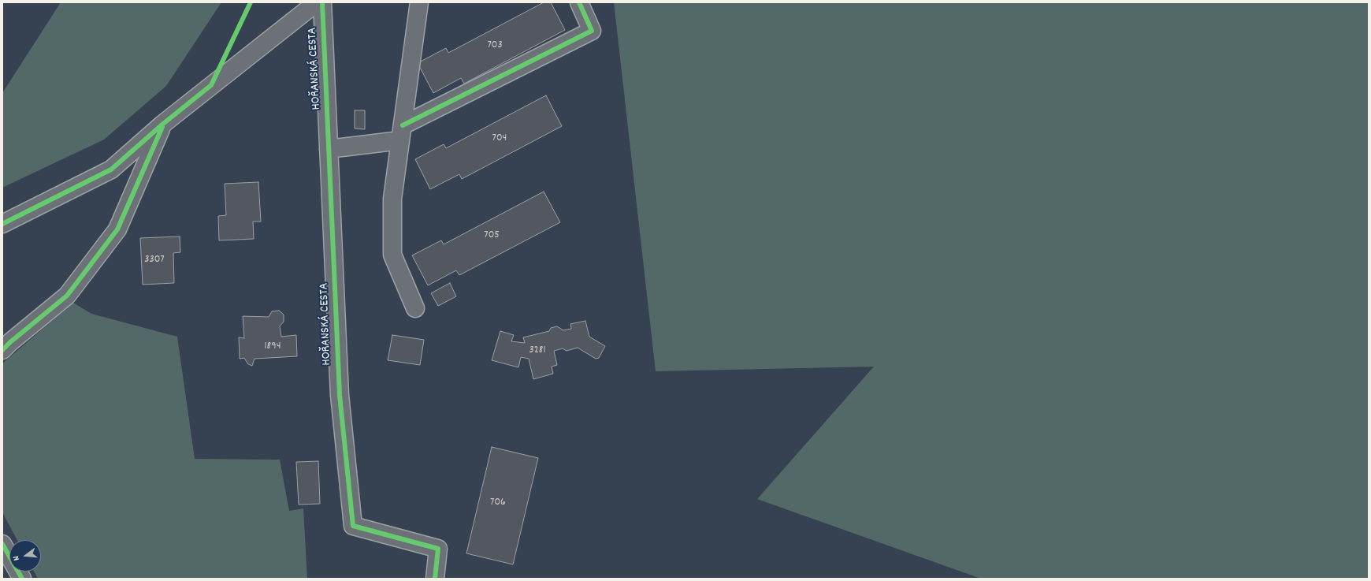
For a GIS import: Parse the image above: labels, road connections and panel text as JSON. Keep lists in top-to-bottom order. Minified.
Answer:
{"streets":{"street":["HOŘANSKÁ CESTA"]},"house_numbers":["703","704","705","3307","1894","3281","706"],"north":"left"}
